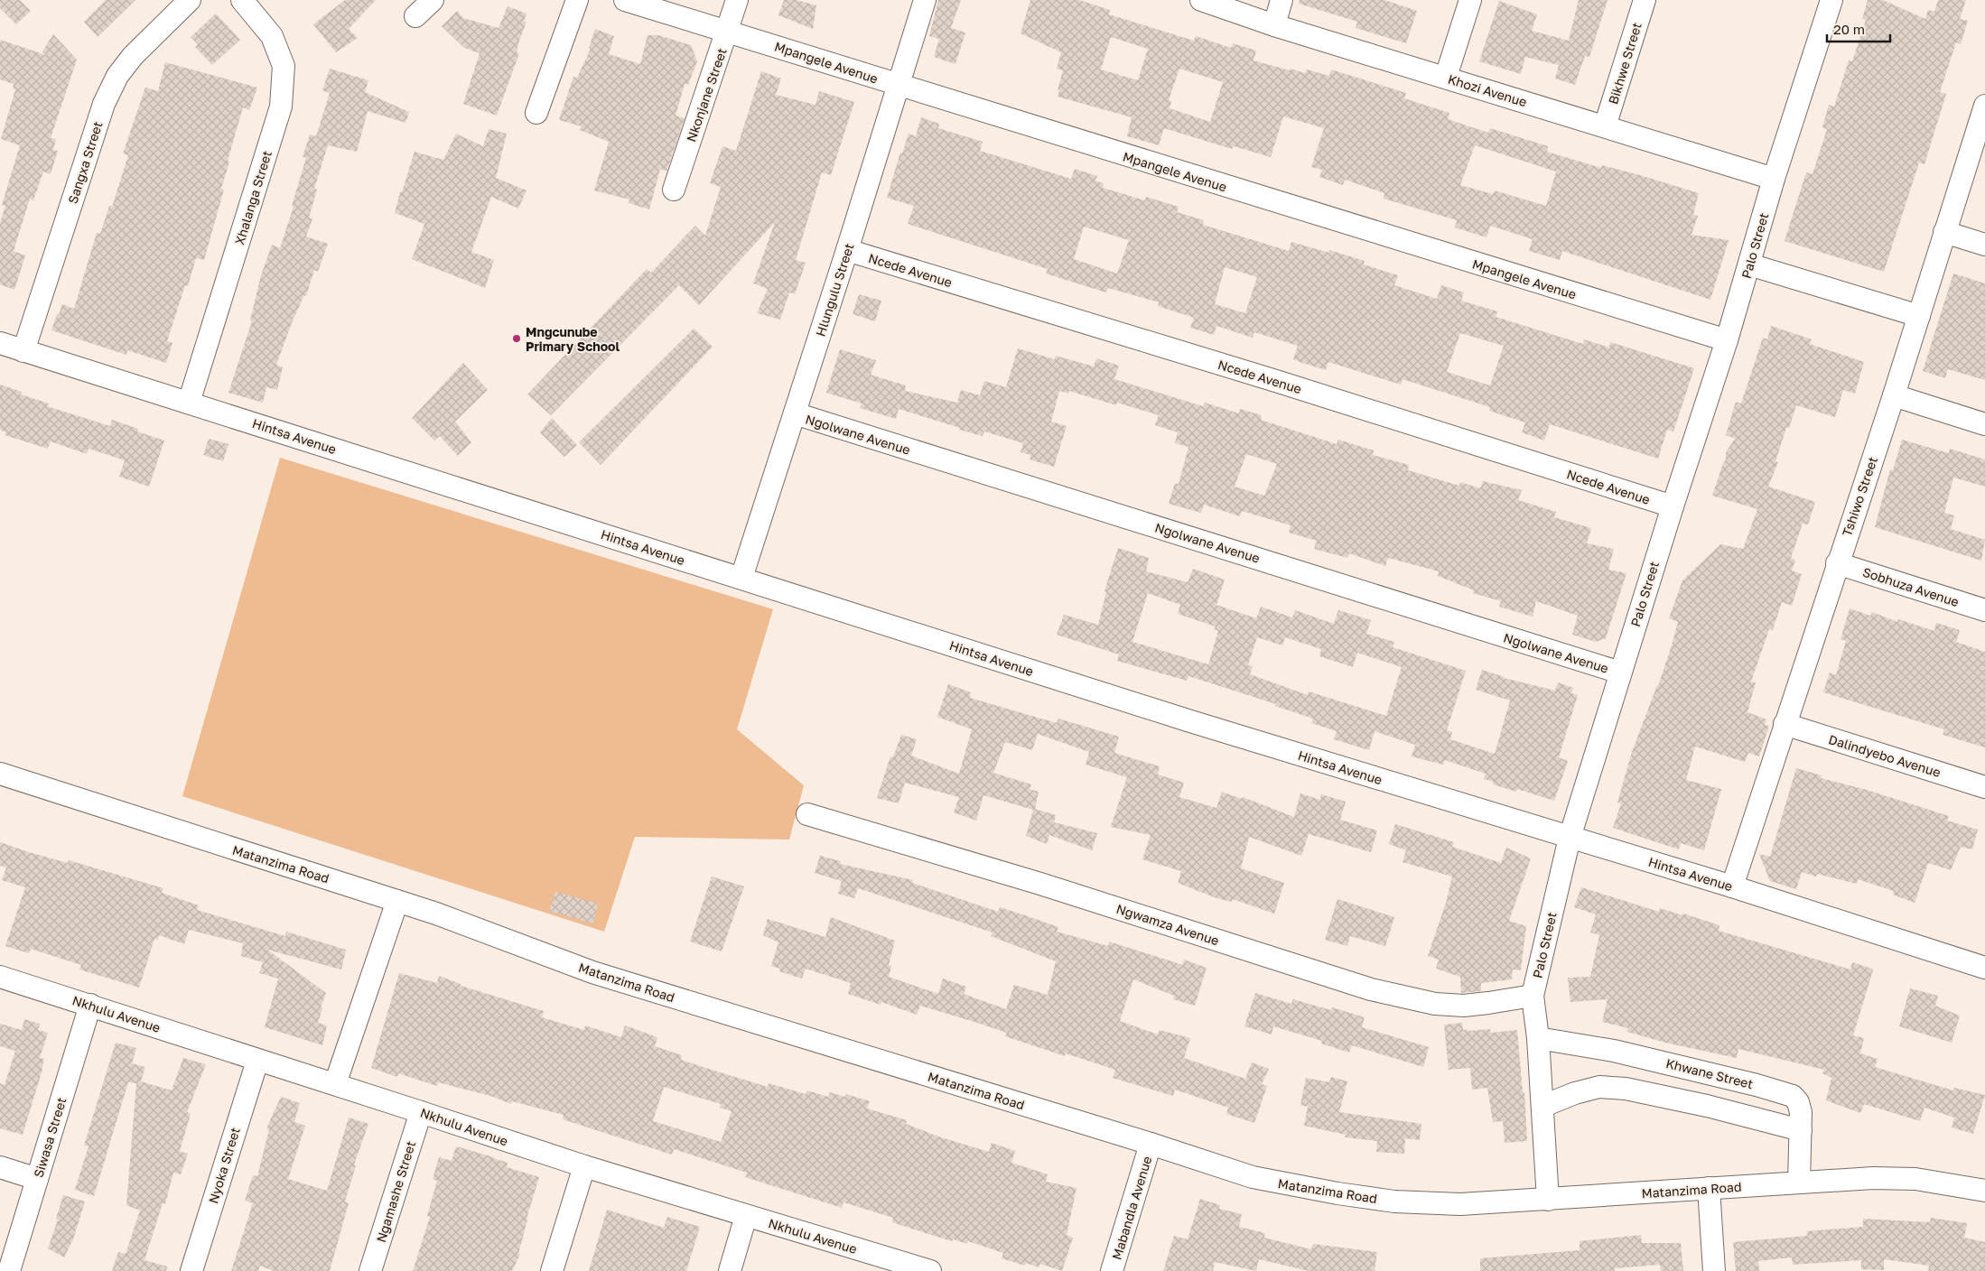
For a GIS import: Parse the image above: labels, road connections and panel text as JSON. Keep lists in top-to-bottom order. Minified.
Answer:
{"streets":{"street":["Mpangele Avenue","Bikhwe Street","Khozi Avenue","Nkonjane Street","Sangxa Street","Xhalanga Street","Palo Street","Ncede Avenue","Hlungulu Street","Ngolwane Avenue","Hintsa Avenue","Tshiwo Street","Sobhuza Avenue","Dalindyebo Avenue","Matanzima Road","Ngwamza Avenue","Nkhulu Avenue","Khwane Street","Siwasa Street","Nyoka Street","Ngamashe Street","Mabandla Avenue"]},"crossings":[["Mpangele Avenue","Nkonjane Street"],["Mpangele Avenue","Palo Street"],["Mpangele Avenue","Hlungulu Street"],["Bikhwe Street","Khozi Avenue"],["Khozi Avenue","Palo Street"],["Sangxa Street","Hintsa Avenue"],["Xhalanga Street","Hintsa Avenue"],["Palo Street","Ncede Avenue"],["Palo Street","Ngolwane Avenue"],["Palo Street","Hintsa Avenue"],["Palo Street","Matanzima Road"],["Palo Street","Ngwamza Avenue"],["Palo Street","Khwane Street"],["Ncede Avenue","Hlungulu Street"],["Hlungulu Street","Ngolwane Avenue"],["Hlungulu Street","Hintsa Avenue"],["Hintsa Avenue","Tshiwo Street"],["Tshiwo Street","Sobhuza Avenue"],["Tshiwo Street","Dalindyebo Avenue"],["Matanzima Road","Khwane Street"],["Matanzima Road","Mabandla Avenue"],["Nkhulu Avenue","Siwasa Street"],["Nkhulu Avenue","Nyoka Street"],["Nkhulu Avenue","Ngamashe Street"]],"places":["Mngcunube Primary School"],"scale_bar":"20 m"}
